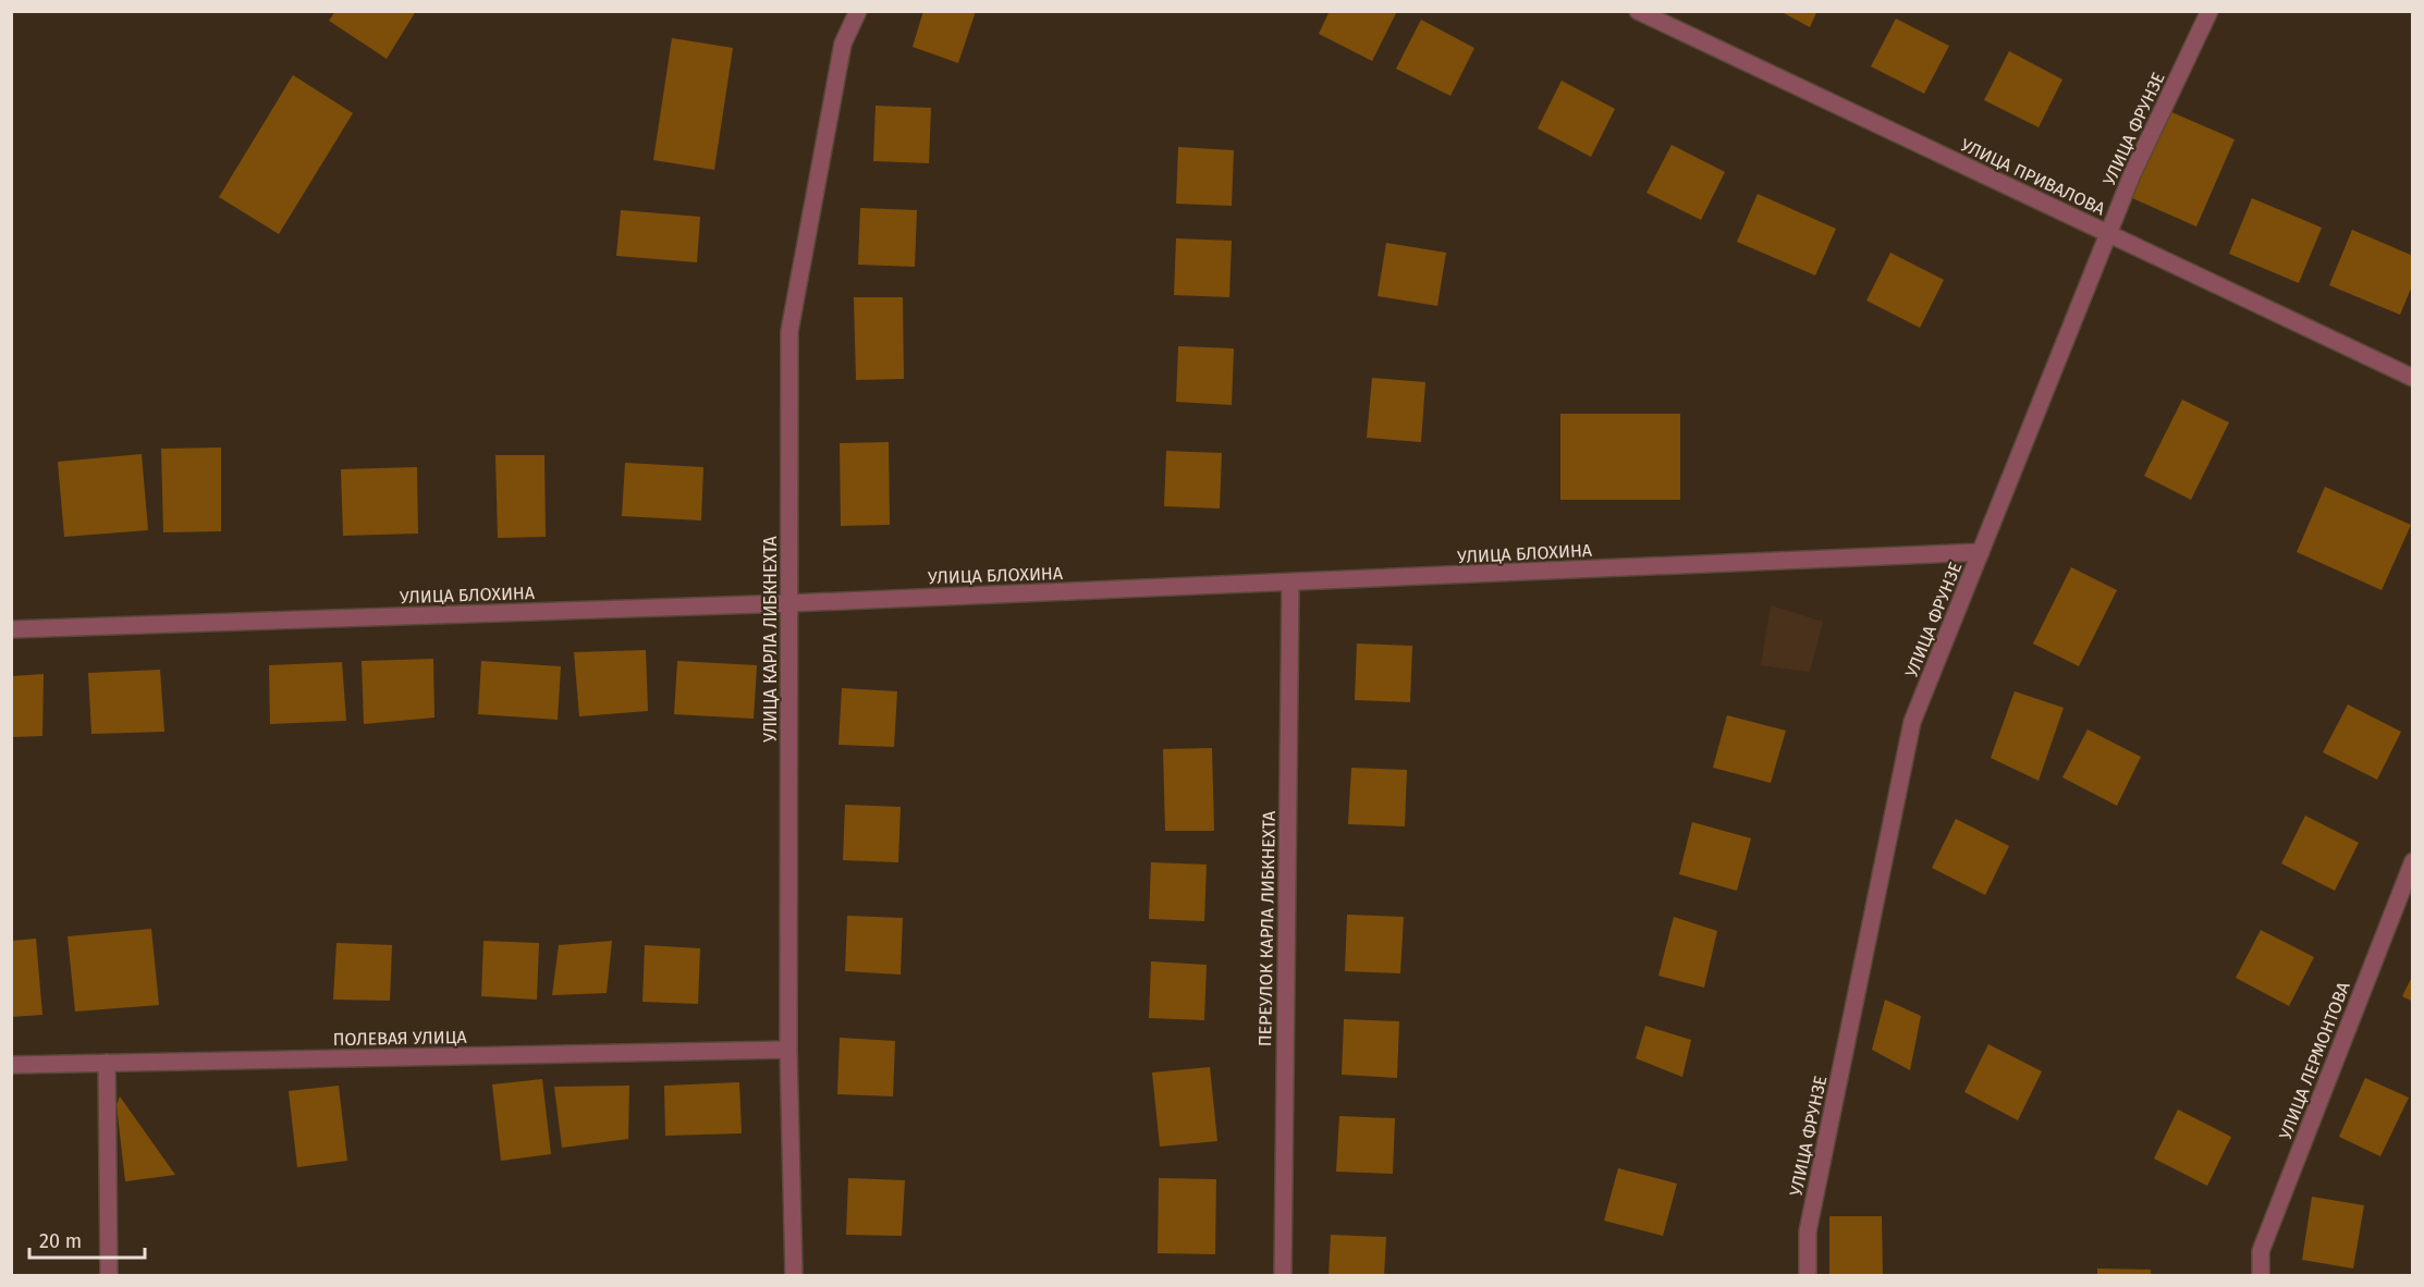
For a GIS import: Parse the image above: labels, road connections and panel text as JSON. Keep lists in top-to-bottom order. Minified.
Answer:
{"streets":{"street":["УЛИЦА ФРУНЗЕ","УЛИЦА ПРИВАЛОВА","УЛИЦА БЛОХИНА","УЛИЦА КАРЛА ЛИБКНЕХТА","ПЕРЕУЛОК КАРЛА ЛИБКНЕХТА","ПОЛЕВАЯ УЛИЦА","УЛИЦА ЛЕРМОНТОВА"]},"crossings":[["УЛИЦА ФРУНЗЕ","УЛИЦА ПРИВАЛОВА"],["УЛИЦА ФРУНЗЕ","УЛИЦА БЛОХИНА"],["УЛИЦА БЛОХИНА","УЛИЦА КАРЛА ЛИБКНЕХТА"],["УЛИЦА БЛОХИНА","ПЕРЕУЛОК КАРЛА ЛИБКНЕХТА"],["УЛИЦА КАРЛА ЛИБКНЕХТА","ПОЛЕВАЯ УЛИЦА"]],"scale_bar":"20 m"}
